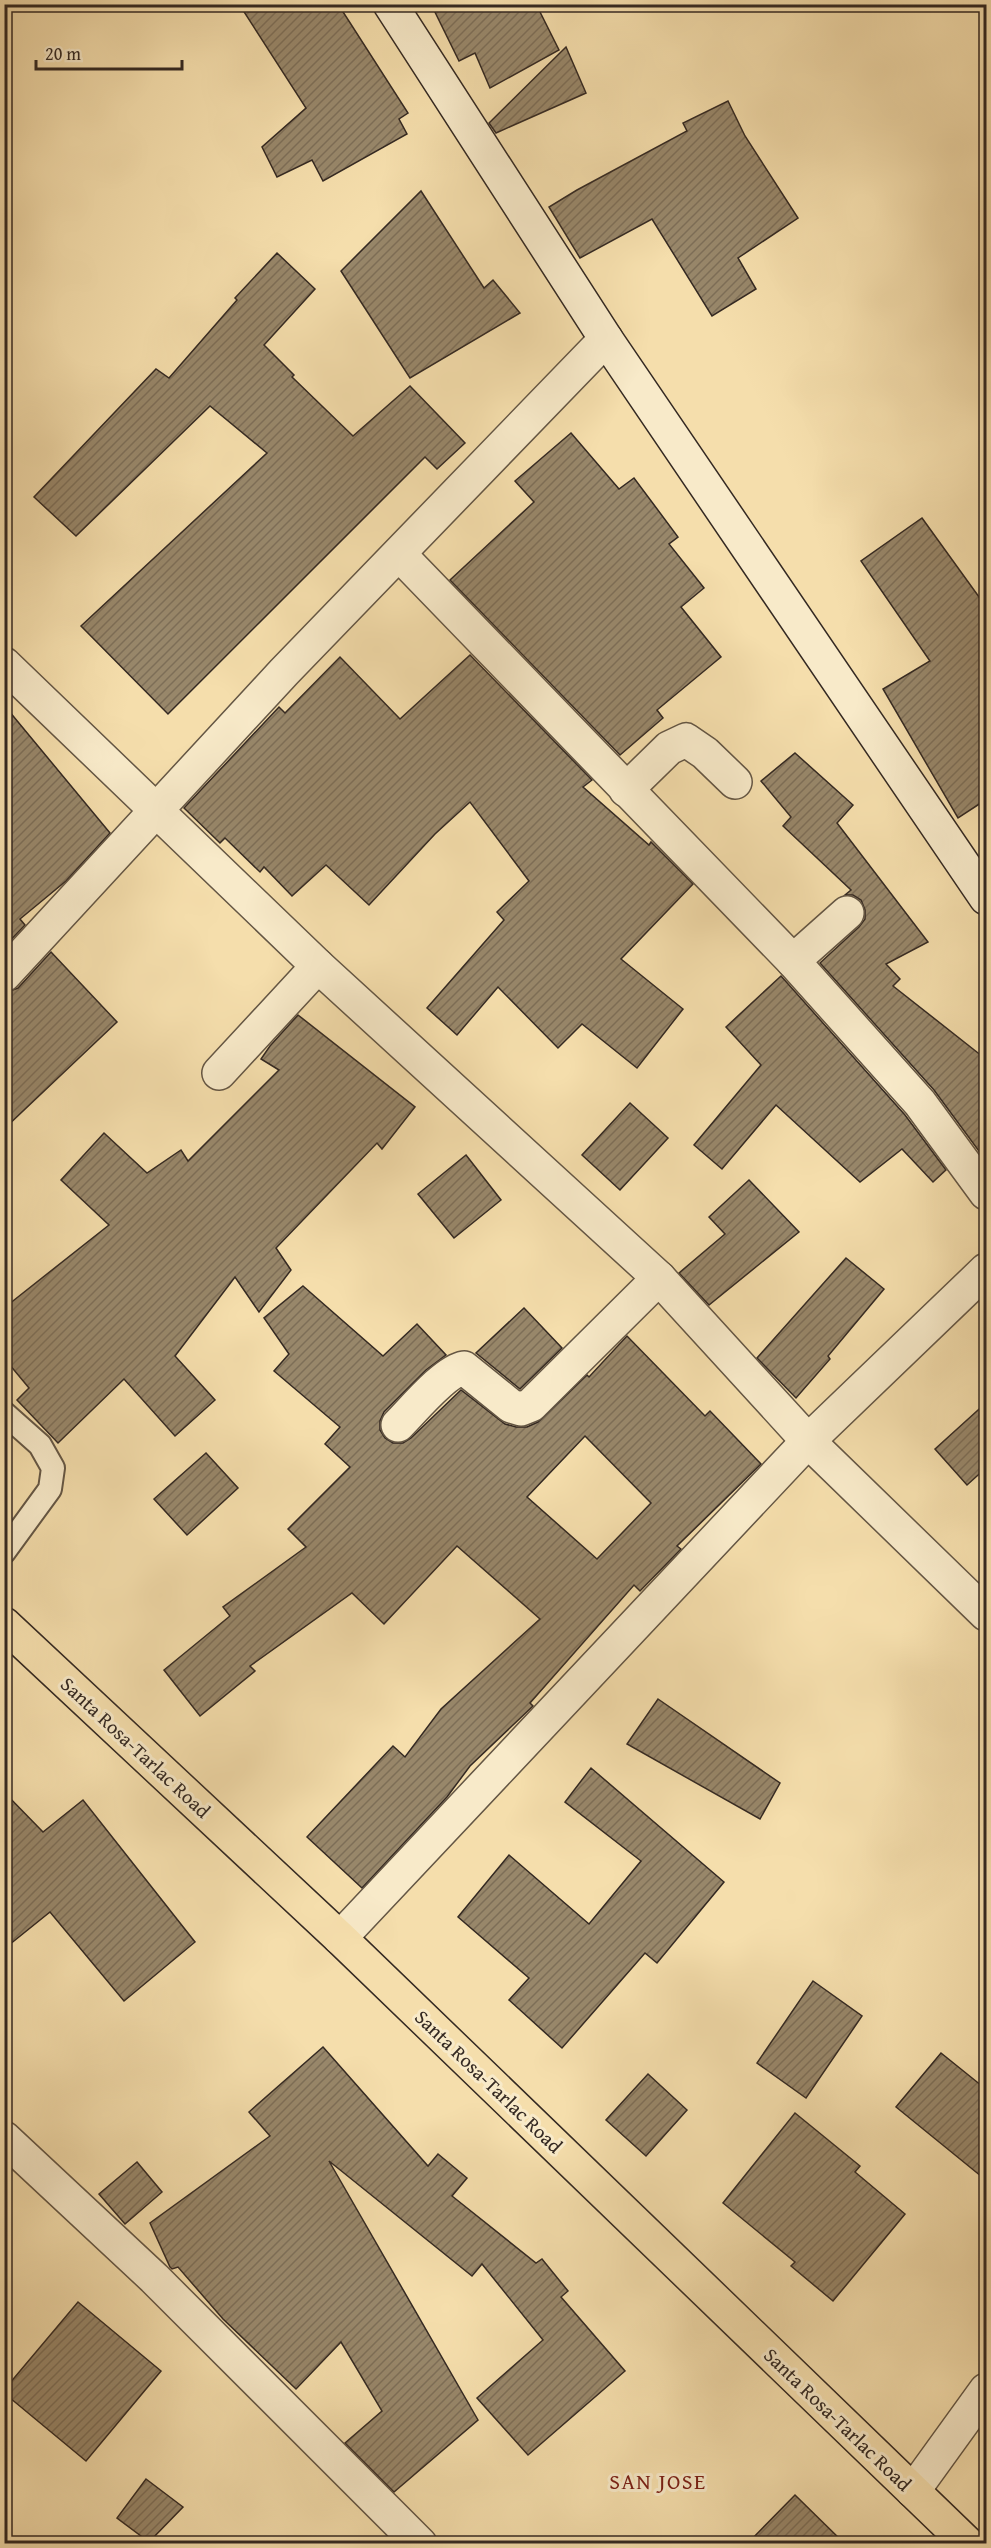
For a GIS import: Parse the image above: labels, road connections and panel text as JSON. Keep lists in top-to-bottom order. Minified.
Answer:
{"streets":{"highway":["Santa Rosa-Tarlac Road"]},"districts":["SAN JOSE"],"scale_bar":"20 m"}
